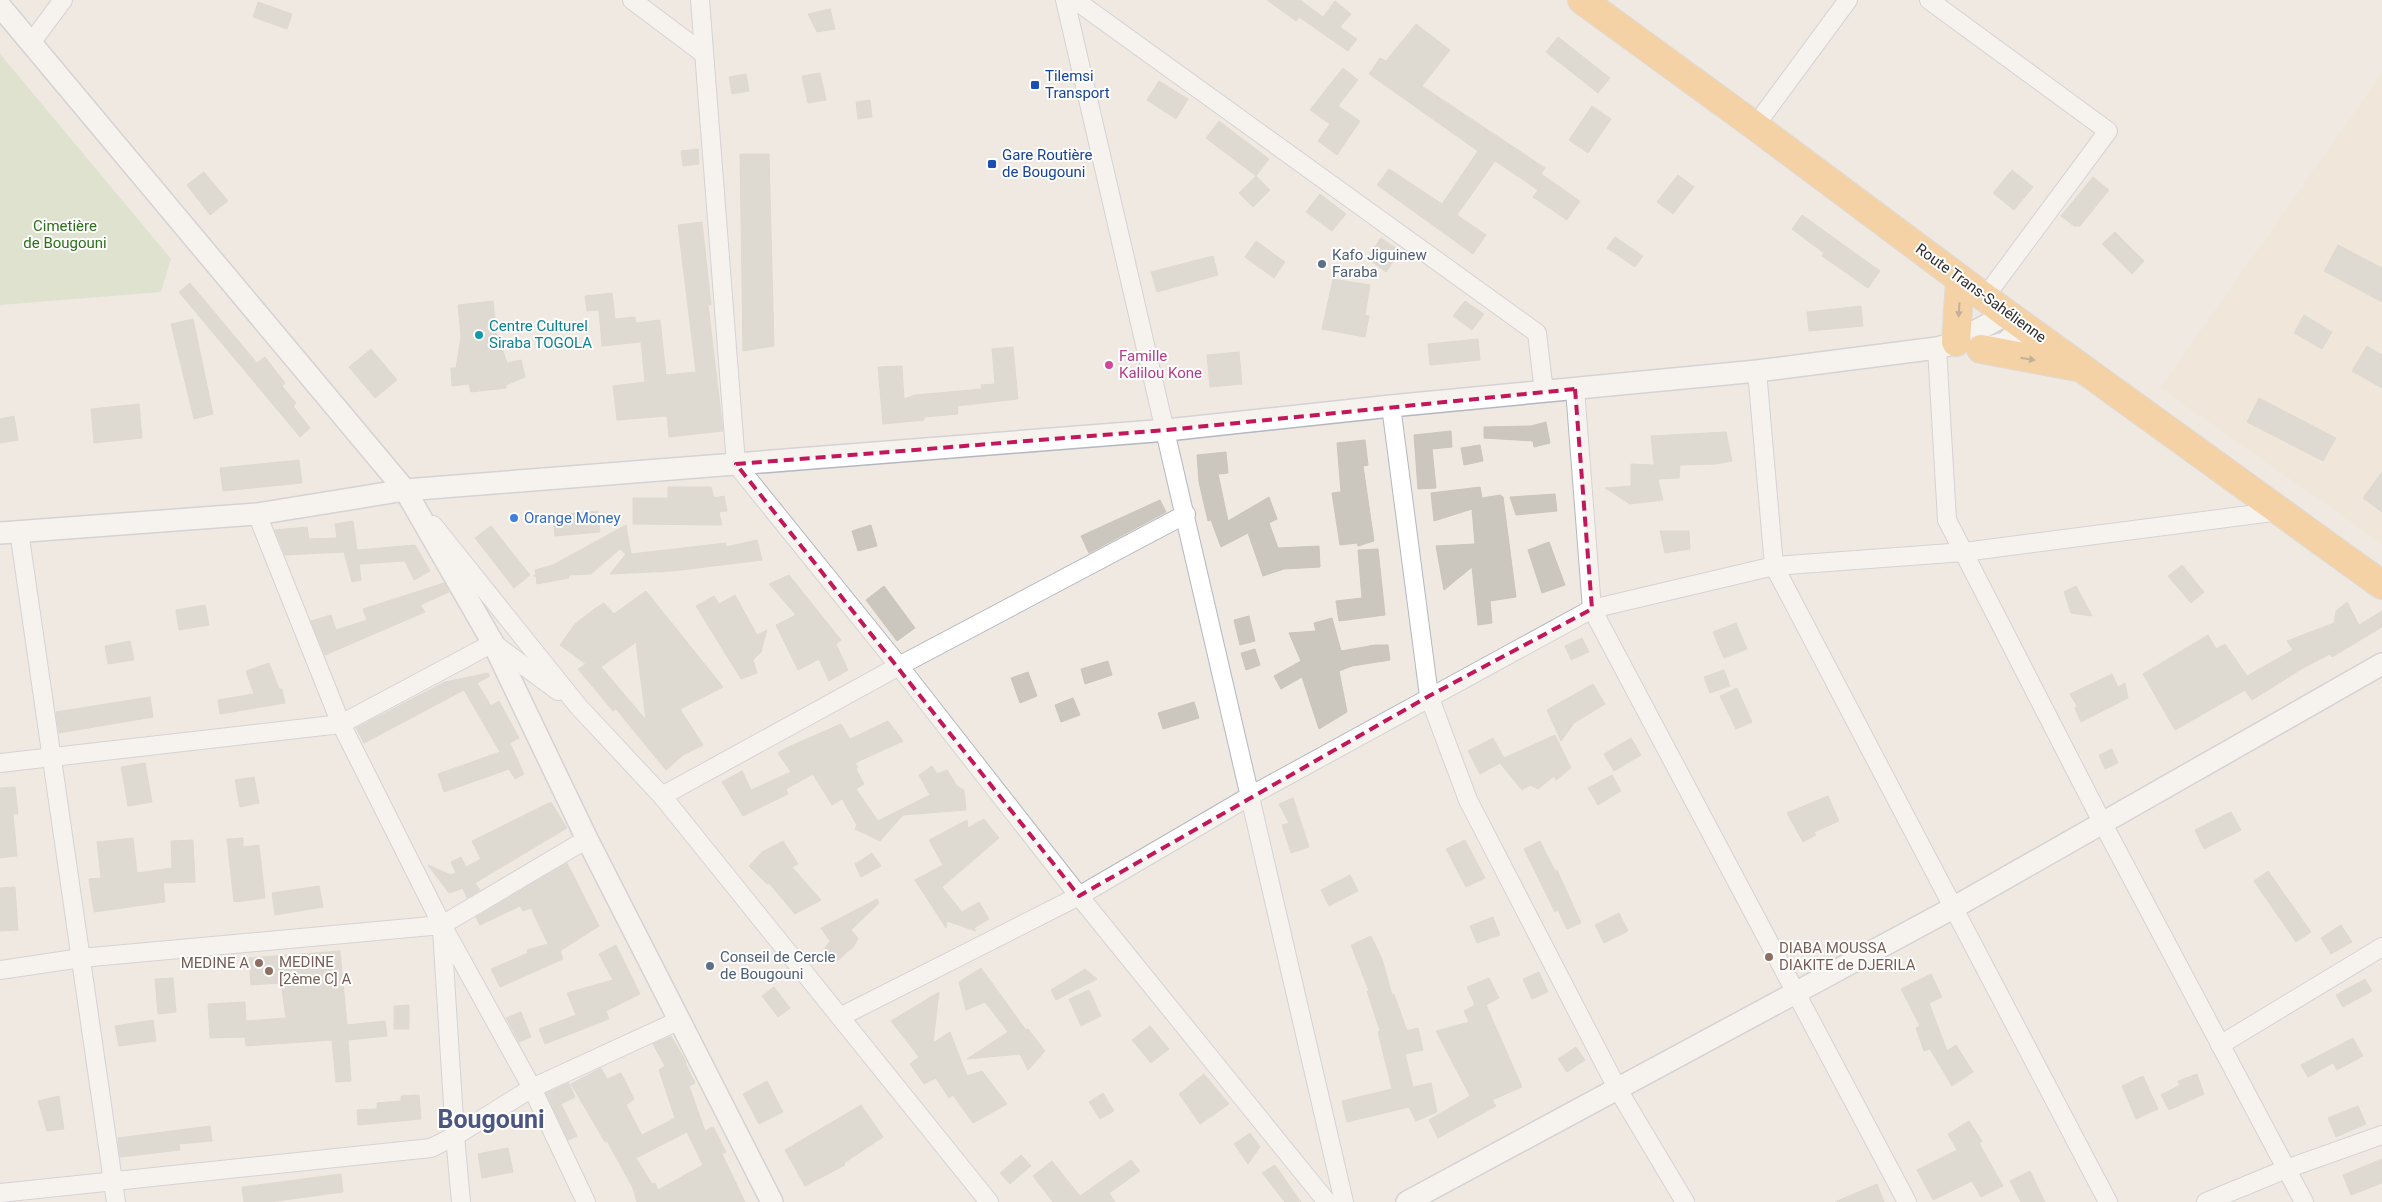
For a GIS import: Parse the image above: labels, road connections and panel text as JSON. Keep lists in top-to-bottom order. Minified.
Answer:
{"streets":{"highway":["Route Trans-Sahélienne"]},"districts":["Bougouni"],"parks":["Cimetière de Bougouni"],"places":{"transit":["Tilemsi Transport","Gare Routière de Bougouni"],"other":["Kafo Jiguinew Faraba","Centre Culturel Siraba TOGOLA","Famille Kalilou Kone","Orange Money","DIABA MOUSSA DIAKITE de DJERILA","MEDINE A","Conseil de Cercle de Bougouni","MEDINE [2ème C] A"]}}
